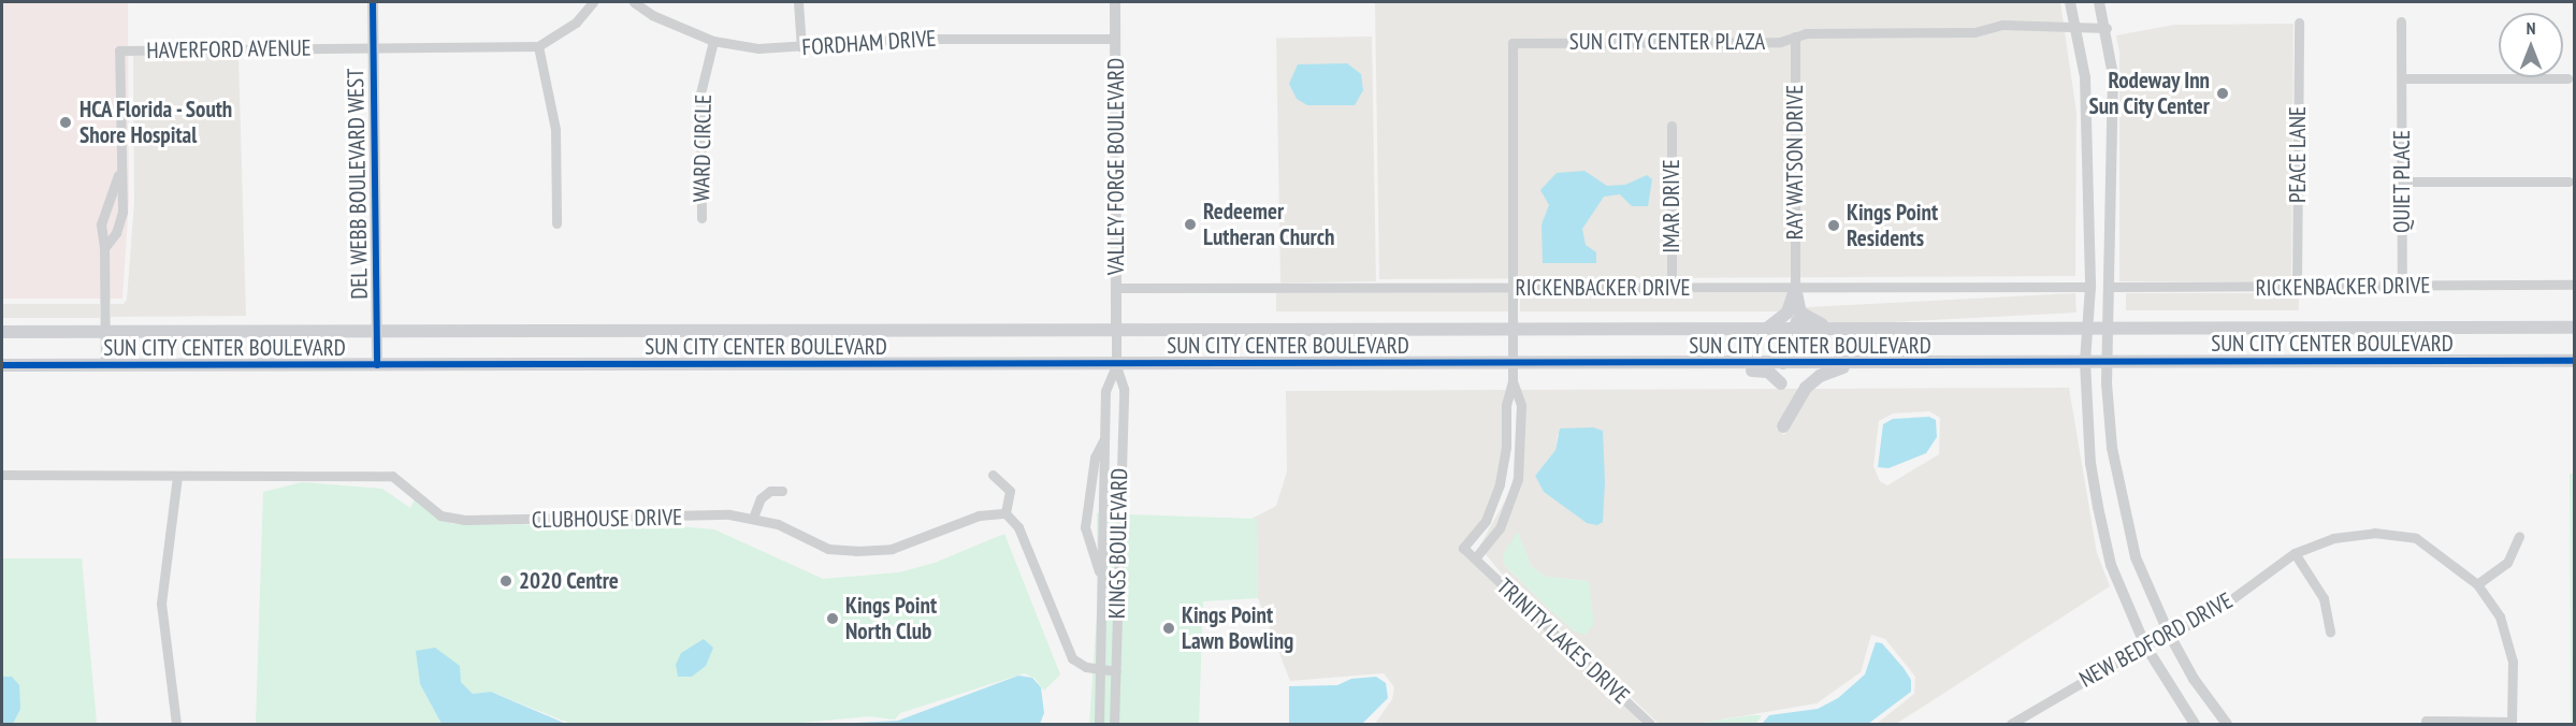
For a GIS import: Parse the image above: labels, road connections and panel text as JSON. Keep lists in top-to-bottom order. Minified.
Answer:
{"streets":{"main road":["SUN CITY CENTER BOULEVARD"],"street":["SUN CITY CENTER PLAZA","FORDHAM DRIVE","HAVERFORD AVENUE","WARD CIRCLE","PEACE LANE","RAY WATSON DRIVE","VALLEY FORGE BOULEVARD","QUIET PLACE","DEL WEBB BOULEVARD WEST","IMAR DRIVE","RICKENBACKER DRIVE","CLUBHOUSE DRIVE","KINGS BOULEVARD","NEW BEDFORD DRIVE","TRINITY LAKES DRIVE"]},"crossings":[["SUN CITY CENTER PLAZA","RAY WATSON DRIVE"],["SUN CITY CENTER PLAZA","RICKENBACKER DRIVE"],["SUN CITY CENTER PLAZA","SUN CITY CENTER BOULEVARD"],["SUN CITY CENTER PLAZA","TRINITY LAKES DRIVE"],["FORDHAM DRIVE","WARD CIRCLE"],["FORDHAM DRIVE","VALLEY FORGE BOULEVARD"],["HAVERFORD AVENUE","DEL WEBB BOULEVARD WEST"],["PEACE LANE","RICKENBACKER DRIVE"],["RAY WATSON DRIVE","RICKENBACKER DRIVE"],["VALLEY FORGE BOULEVARD","RICKENBACKER DRIVE"],["VALLEY FORGE BOULEVARD","SUN CITY CENTER BOULEVARD"],["VALLEY FORGE BOULEVARD","KINGS BOULEVARD"],["QUIET PLACE","RICKENBACKER DRIVE"],["DEL WEBB BOULEVARD WEST","SUN CITY CENTER BOULEVARD"],["IMAR DRIVE","RICKENBACKER DRIVE"],["SUN CITY CENTER BOULEVARD","KINGS BOULEVARD"],["SUN CITY CENTER BOULEVARD","TRINITY LAKES DRIVE"]],"places":["Rodeway Inn Sun City Center","HCA Florida - South Shore Hospital","Redeemer Lutheran Church","Kings Point Residents","2020 Centre","Kings Point North Club","Kings Point Lawn Bowling"],"north":"top"}
